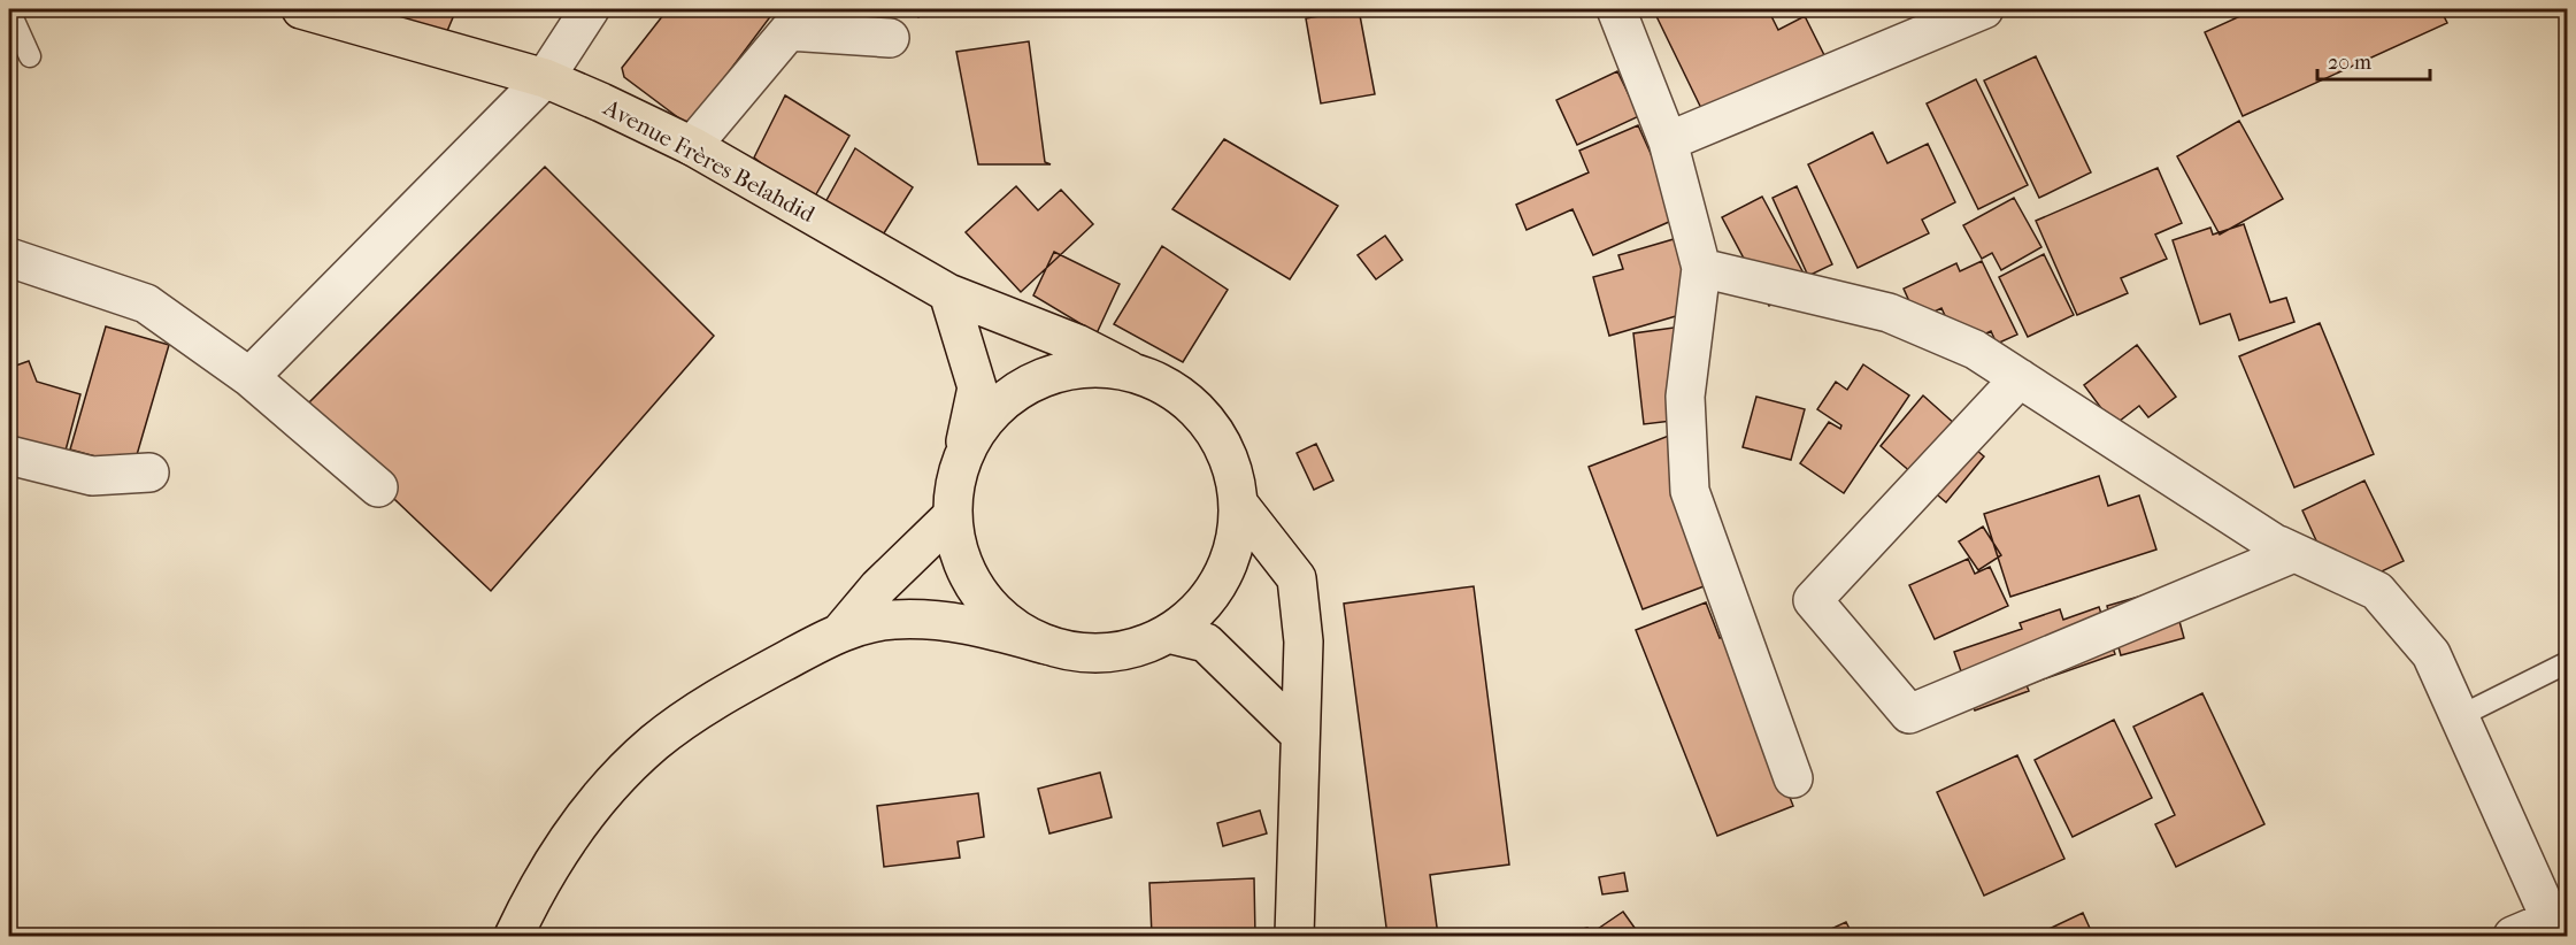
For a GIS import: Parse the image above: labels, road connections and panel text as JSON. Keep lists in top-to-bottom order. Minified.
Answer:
{"streets":{"main road":["Avenue Frères Belahdid"]},"scale_bar":"20 m"}
